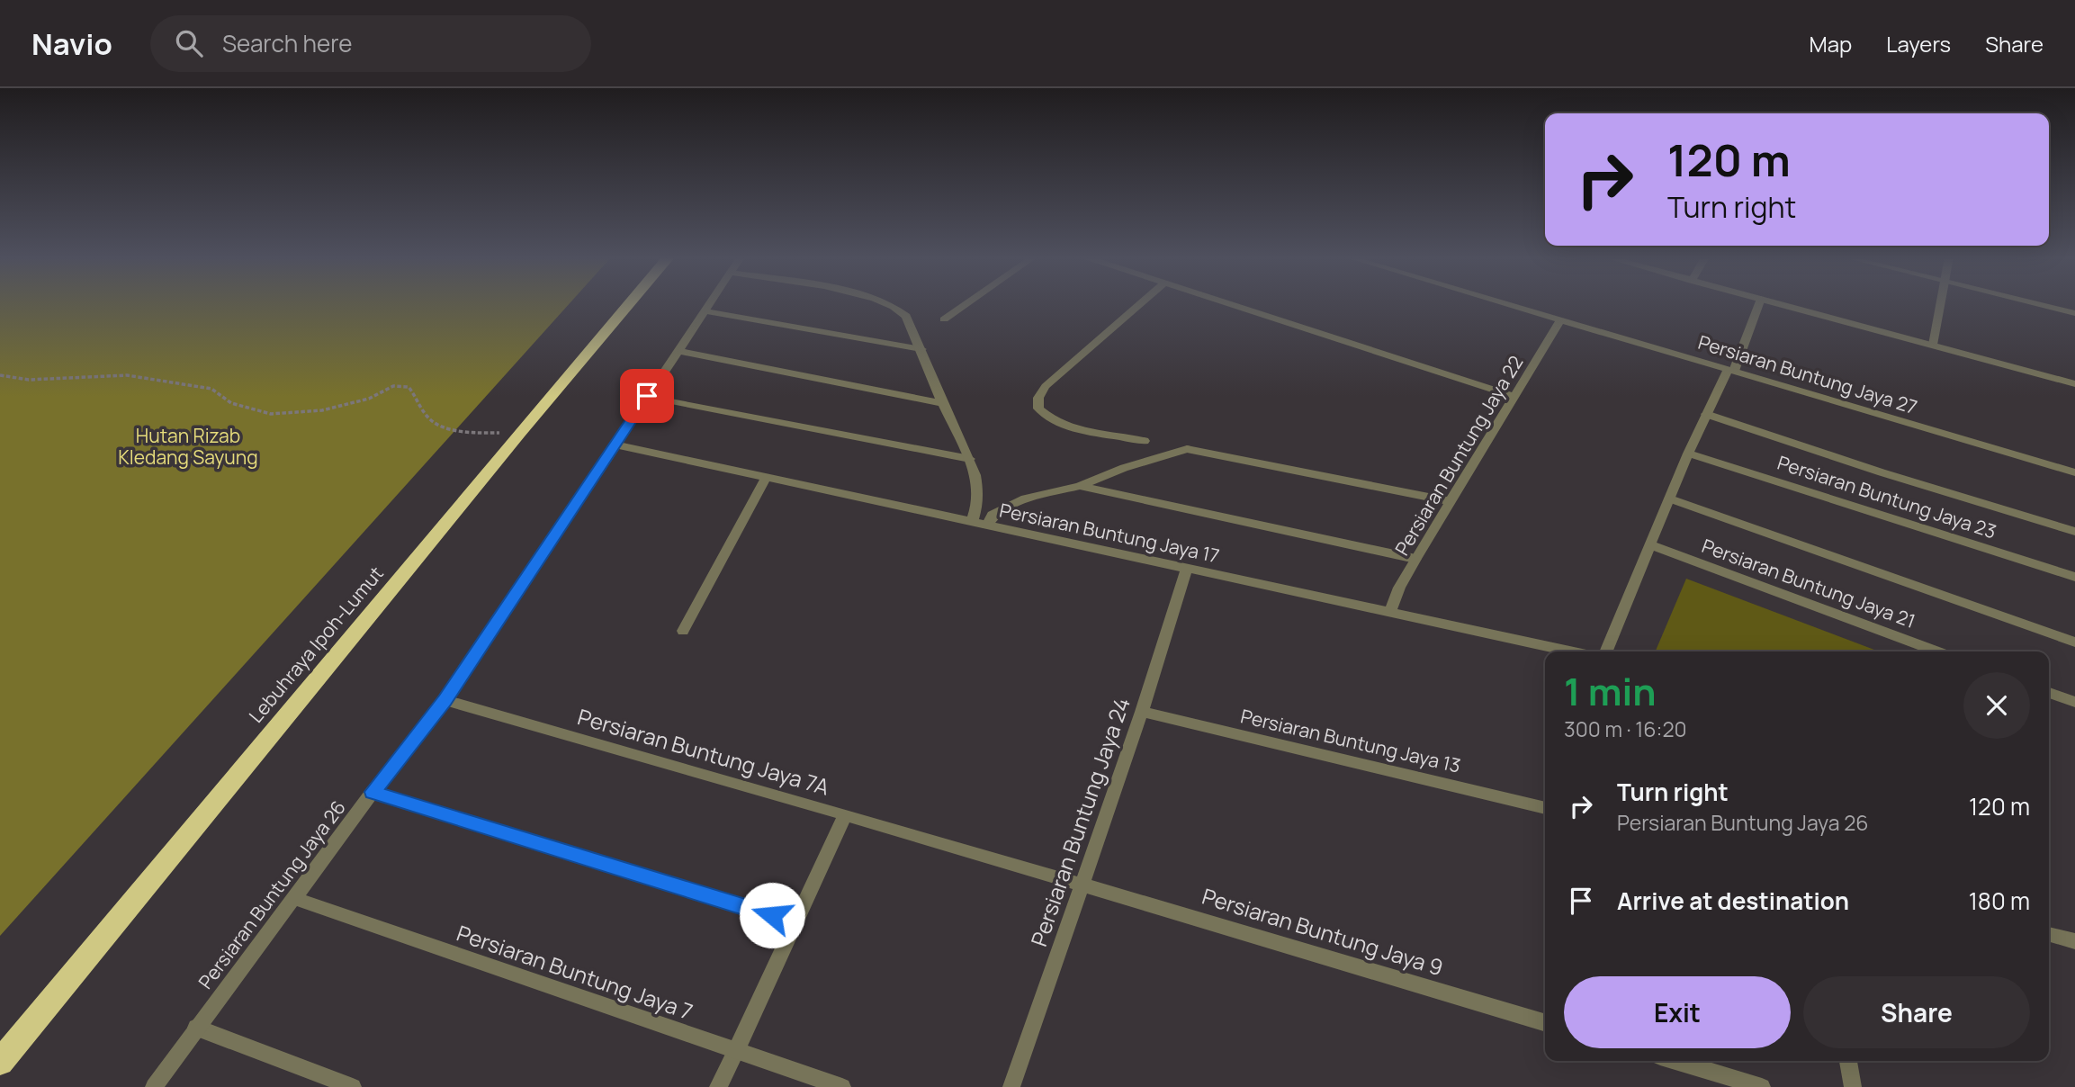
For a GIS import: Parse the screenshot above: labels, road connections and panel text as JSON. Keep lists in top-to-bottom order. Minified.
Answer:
{"streets":{"highway":["Lebuhraya Ipoh-Lumut"],"street":["Persiaran Buntung Jaya 27","Persiaran Buntung Jaya 22","Persiaran Buntung Jaya 23","Persiaran Buntung Jaya 17","Persiaran Buntung Jaya 21","Persiaran Buntung Jaya 13","Persiaran Buntung Jaya 7A","Persiaran Buntung Jaya 24","Persiaran Buntung Jaya 26","Persiaran Buntung Jaya 9","Persiaran Buntung Jaya 7"]},"crossings":[["Persiaran Buntung Jaya 27","Persiaran Buntung Jaya 22"],["Persiaran Buntung Jaya 22","Persiaran Buntung Jaya 17"],["Persiaran Buntung Jaya 17","Persiaran Buntung Jaya 24"],["Persiaran Buntung Jaya 17","Persiaran Buntung Jaya 26"],["Persiaran Buntung Jaya 13","Persiaran Buntung Jaya 24"],["Persiaran Buntung Jaya 7A","Persiaran Buntung Jaya 26"],["Persiaran Buntung Jaya 7A","Persiaran Buntung Jaya 9"],["Persiaran Buntung Jaya 7A","Persiaran Buntung Jaya 7"],["Persiaran Buntung Jaya 24","Persiaran Buntung Jaya 9"],["Persiaran Buntung Jaya 26","Persiaran Buntung Jaya 7"]],"parks":["Hutan Rizab Kledang Sayung"],"page":{"header":"Navio","search":"Search here","nav":["Map","Layers","Share"],"turn":["120 m","Turn right"],"heading":["1 min","300 m · 16:20"],"list":[{"name":"Turn right","note":"Persiaran Buntung Jaya 26","value":"120 m"},{"name":"Arrive at destination","value":"180 m"}],"buttons":["Exit","Share"]}}
